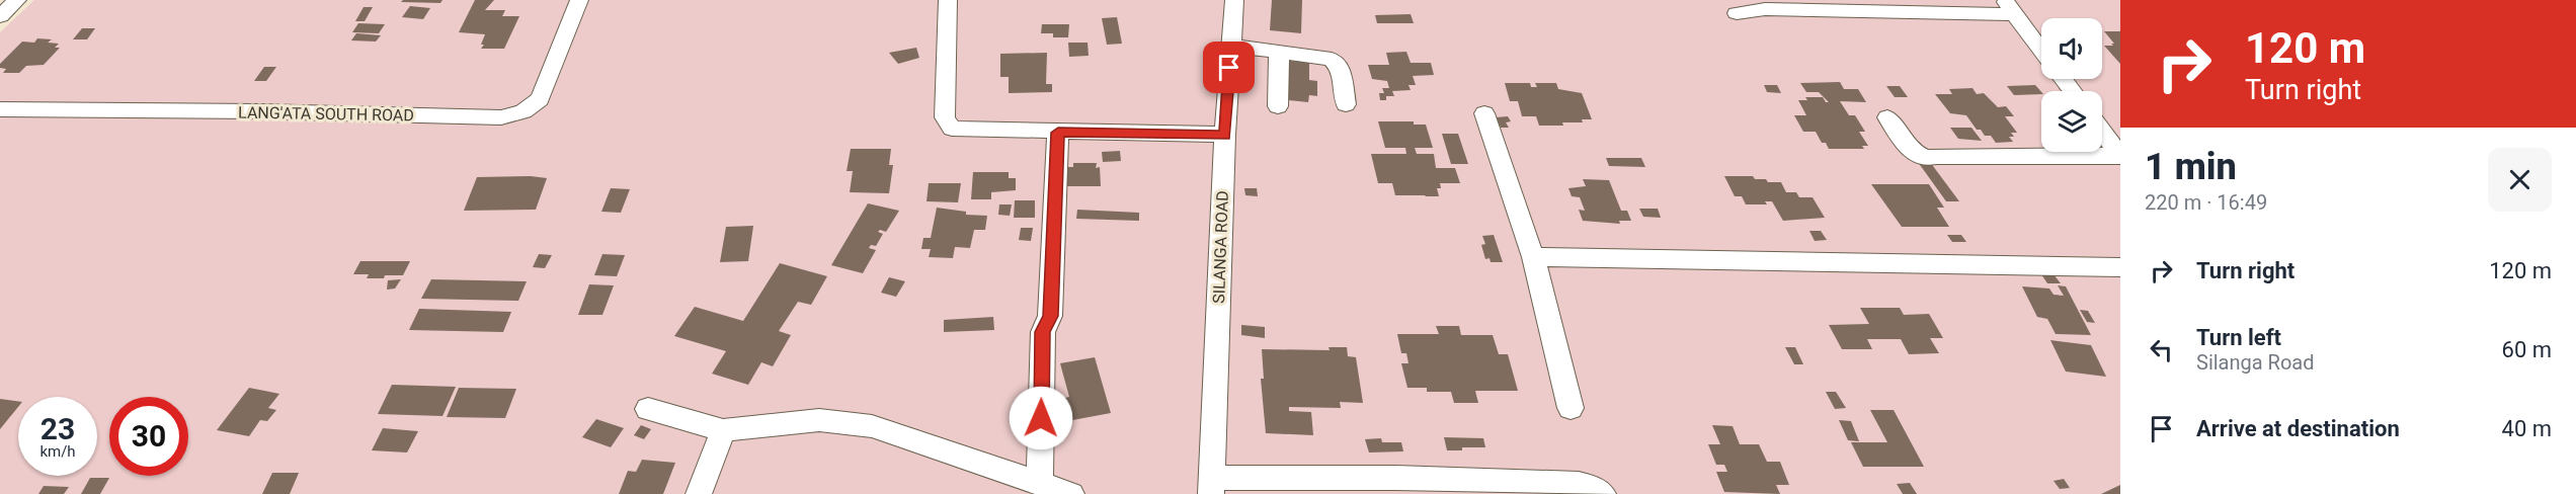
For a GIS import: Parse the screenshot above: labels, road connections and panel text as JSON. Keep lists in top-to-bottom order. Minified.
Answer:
{"streets":{"street":["LANG'ATA SOUTH ROAD","SILANGA ROAD"]},"page":{"turn":["120 m","Turn right"],"heading":["1 min","220 m · 16:49"],"list":[{"name":"Turn right","value":"120 m"},{"name":"Turn left","note":"Silanga Road","value":"60 m"},{"name":"Arrive at destination","value":"40 m"}],"speed":"23 km/h","limit":"30"}}
